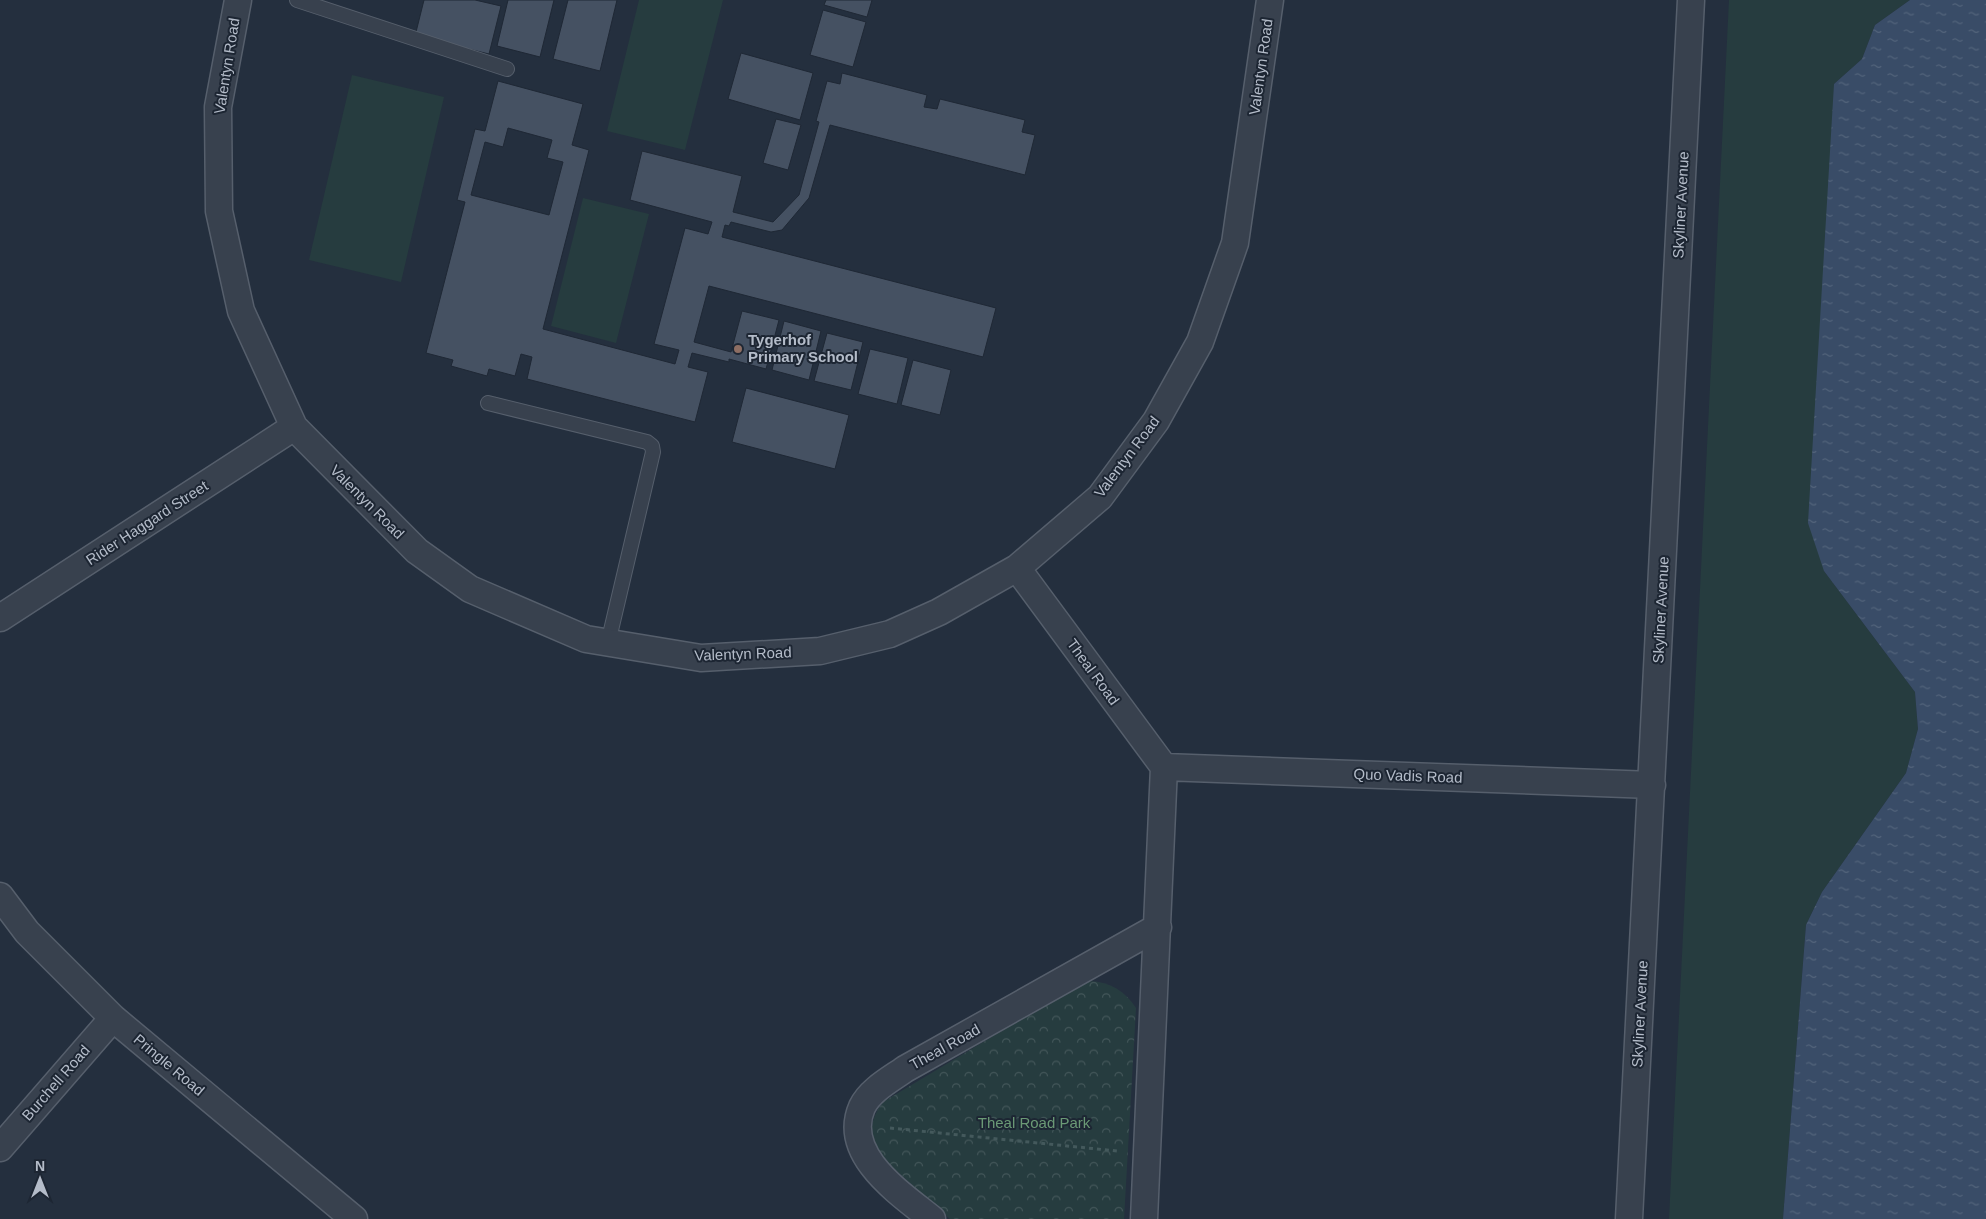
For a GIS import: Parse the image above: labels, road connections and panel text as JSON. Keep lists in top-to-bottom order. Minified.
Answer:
{"streets":{"street":["Valentyn Road","Skyliner Avenue","Rider Haggard Street","Theal Road","Quo Vadis Road","Pringle Road","Burchell Road"]},"crossings":[["Valentyn Road","Rider Haggard Street"],["Valentyn Road","Theal Road"],["Skyliner Avenue","Quo Vadis Road"],["Theal Road","Quo Vadis Road"],["Pringle Road","Burchell Road"]],"parks":["Theal Road Park"],"places":["Tygerhof Primary School"],"north":"top"}
